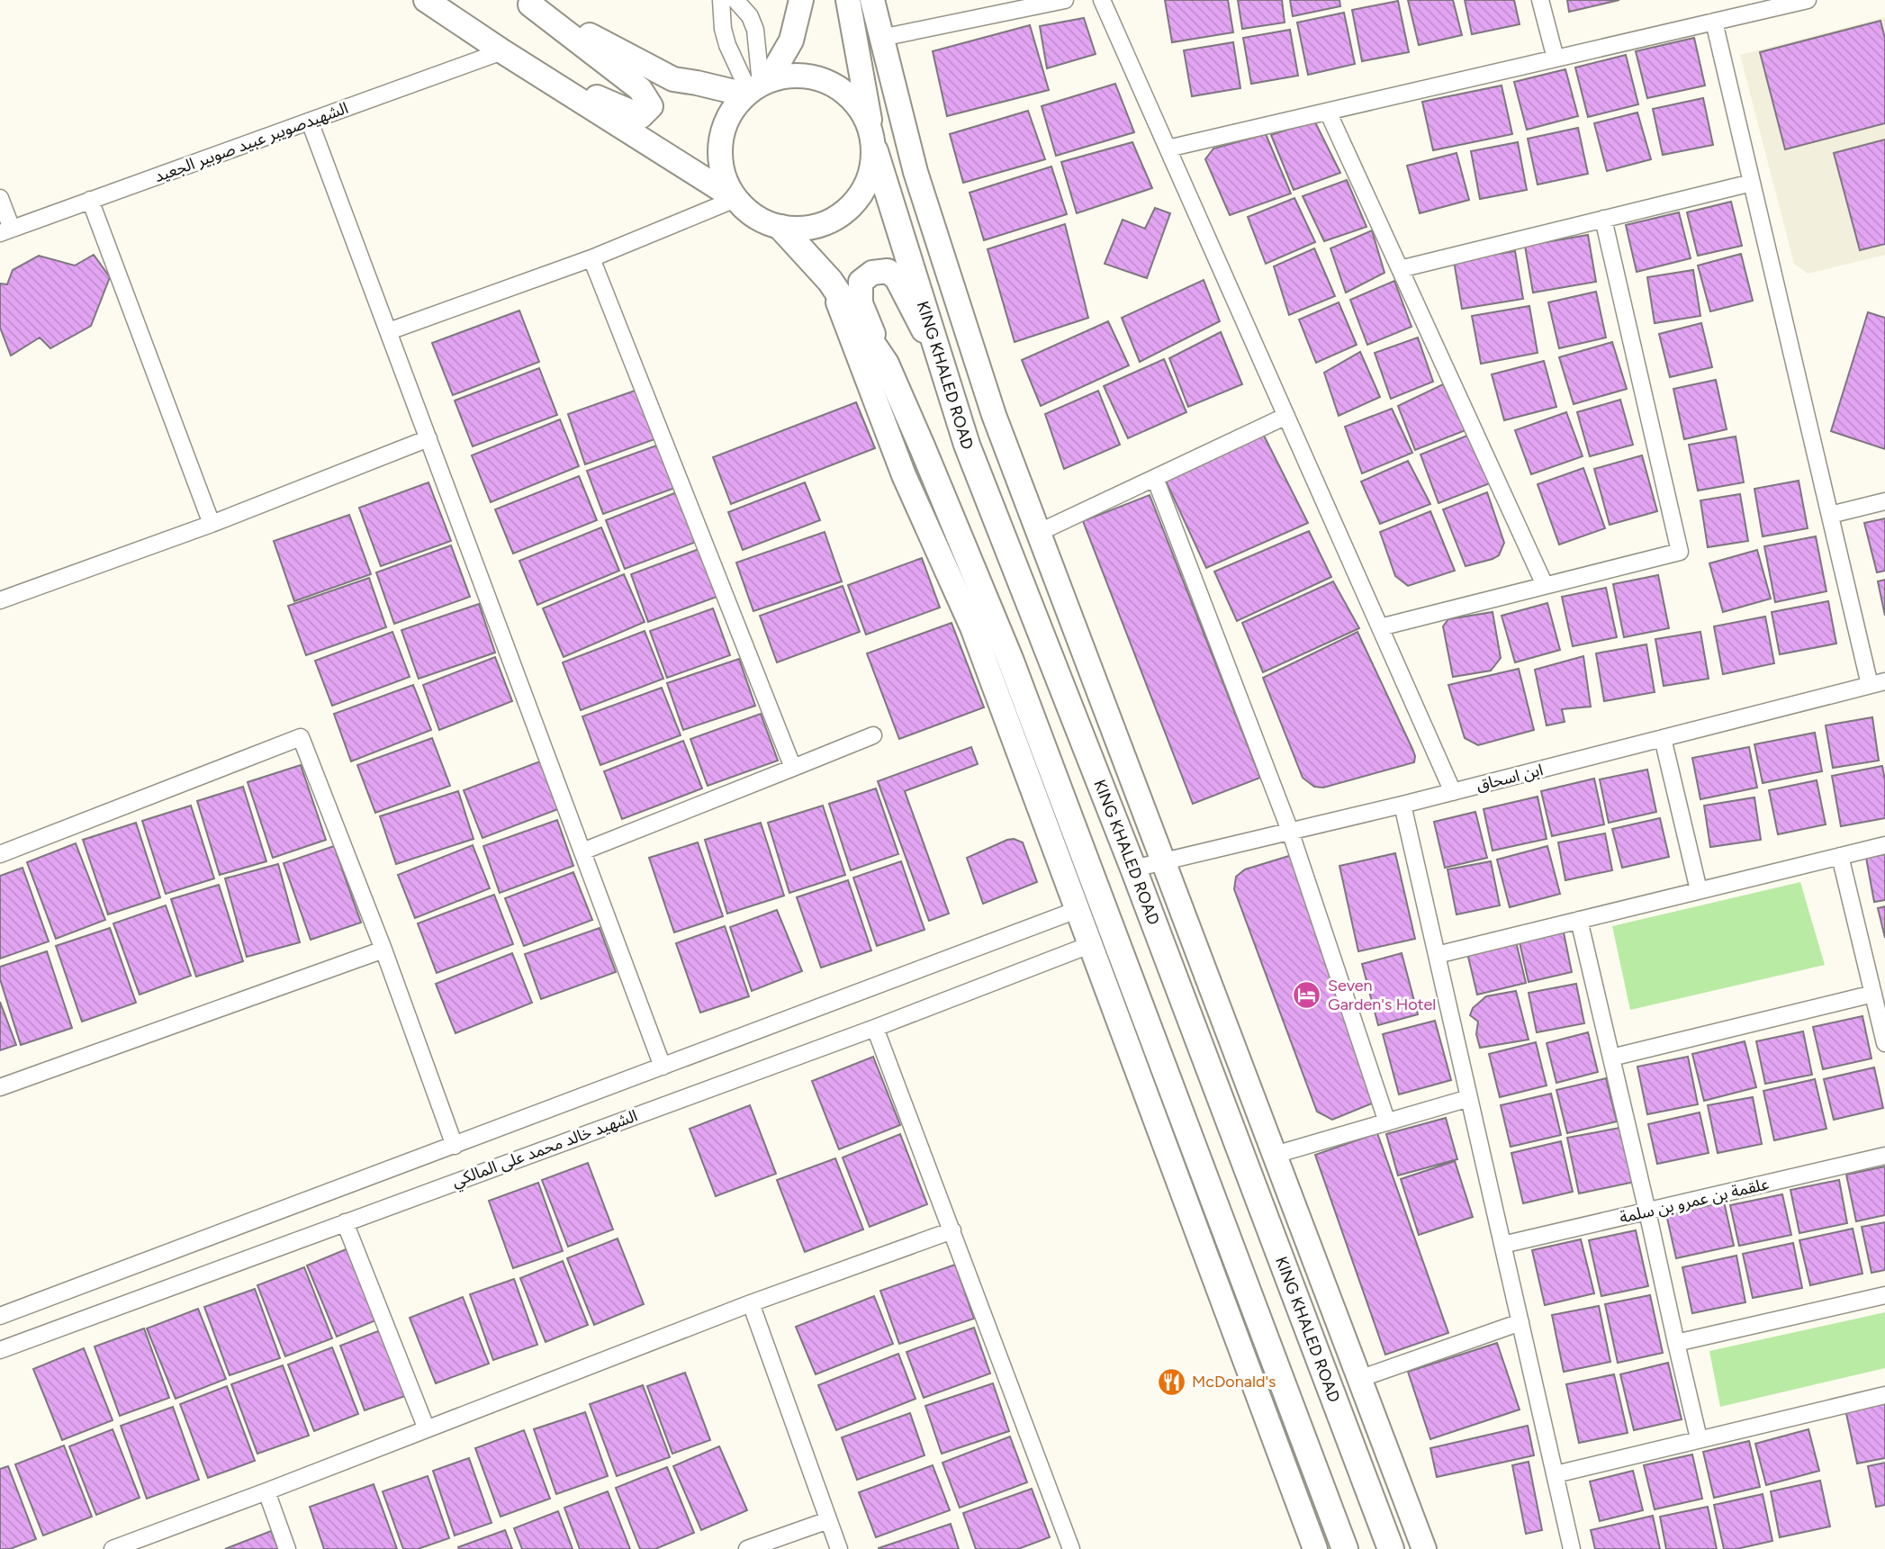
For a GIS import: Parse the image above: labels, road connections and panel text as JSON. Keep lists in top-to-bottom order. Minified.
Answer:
{"streets":{"main road":["KING KHALED ROAD"],"street":["الشهيدصويبر عبيد صوبير الجعيد","ابن اسحاق","الشهيد خالد محمد على المالكي","علقمة بن عمرو بن سلمة"]},"crossings":[["KING KHALED ROAD","ابن اسحاق"]],"places":{"hotel":["Seven Garden's Hotel"],"restaurant":["McDonald's"]}}
